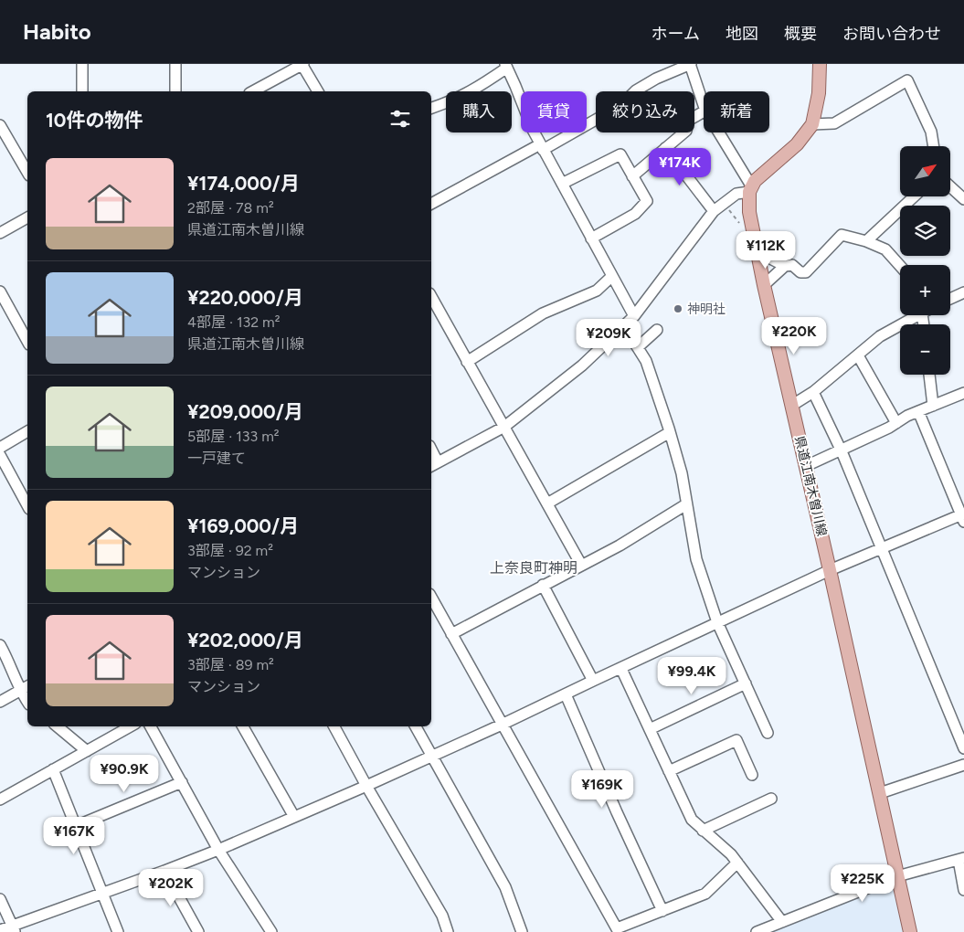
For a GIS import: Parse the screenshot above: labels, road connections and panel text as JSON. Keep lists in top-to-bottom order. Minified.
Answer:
{"streets":{"main road":["県道江南木曽川線"]},"districts":["上奈良町神明"],"places":["神明社"],"north":"top right","page":{"header":"Habito","nav":["ホーム","地図","概要","お問い合わせ"],"chip":["購入","賃貸","絞り込み","新着"],"heading":"10件の物件","map_buttons":["+","−"],"list":[{"name":"¥174,000/月","note":"2部屋 · 78 m² · 県道江南木曽川線"},{"name":"¥220,000/月","note":"4部屋 · 132 m² · 県道江南木曽川線"},{"name":"¥209,000/月","note":"5部屋 · 133 m² · 一戸建て"},{"name":"¥169,000/月","note":"3部屋 · 92 m² · マンション"},{"name":"¥202,000/月","note":"3部屋 · 89 m² · マンション"}],"price":["¥174K","¥112K","¥220K","¥209K","¥99.4K","¥90.9K","¥169K","¥167K","¥225K","¥202K"]}}
